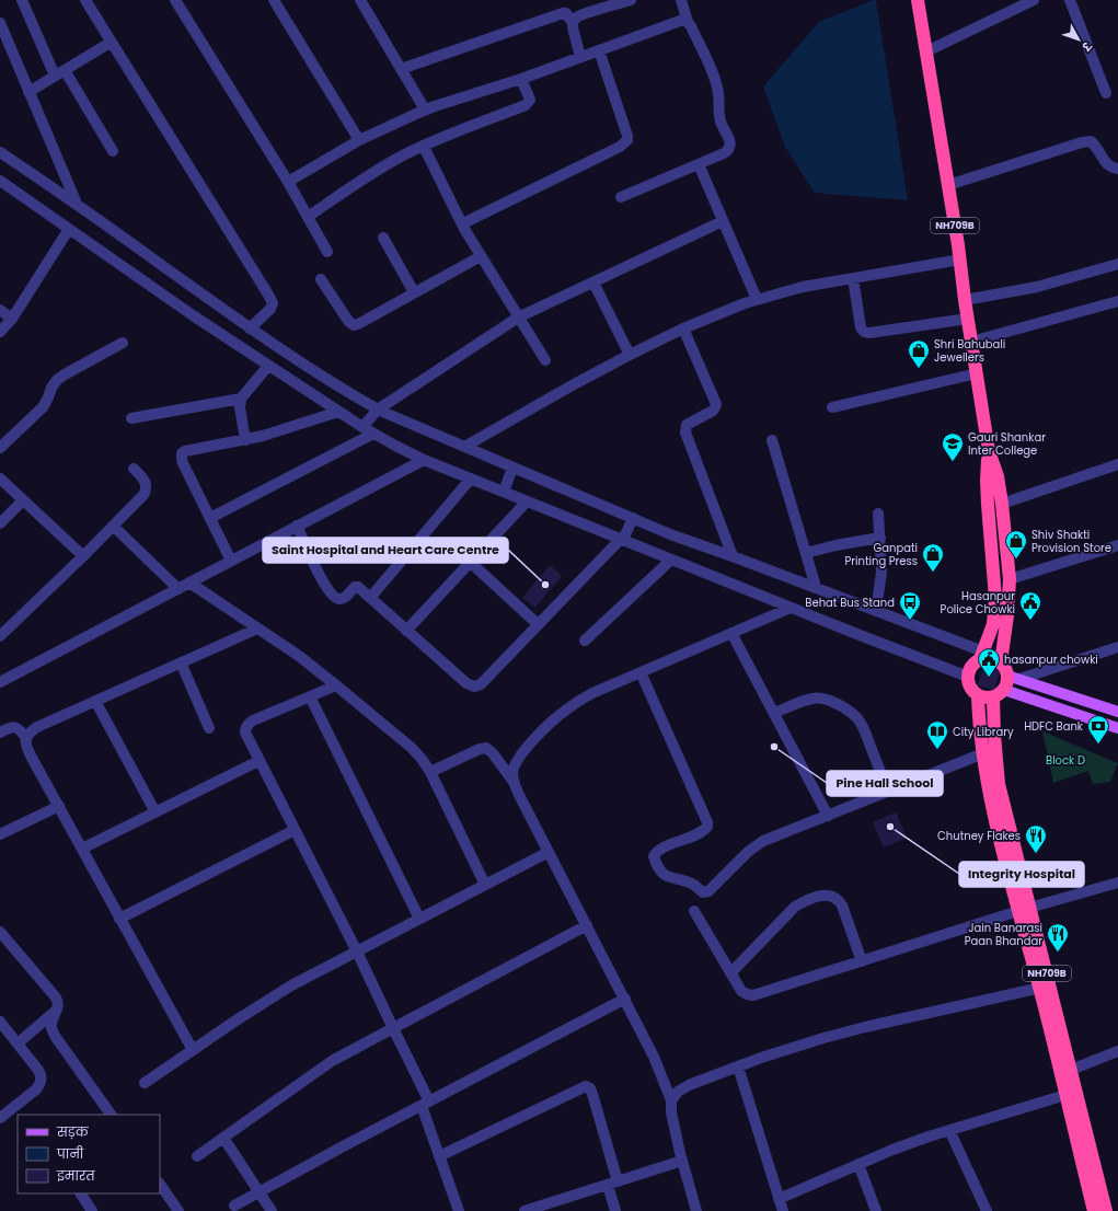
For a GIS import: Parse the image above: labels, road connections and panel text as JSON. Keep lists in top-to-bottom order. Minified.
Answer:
{"streets":{"highway":["NH709B"]},"parks":["Block D"],"places":{"shop":["Shri Bahubali Jewellers","Shiv Shakti Provision Store","Ganpati Printing Press"],"school or university":["Gauri Shankar Inter College"],"other":["Saint Hospital and Heart Care Centre","Pine Hall School","Integrity Hospital"],"bus stop":["Behat Bus Stand"],"public building":["Hasanpur Police Chowki","hasanpur chowki"],"bank":["HDFC Bank"],"library":["City Library"],"restaurant":["Chutney Flakes","Jain Banarasi Paan Bhandar"]},"legend":["सड़क","पानी","इमारत"],"north":"bottom right"}
